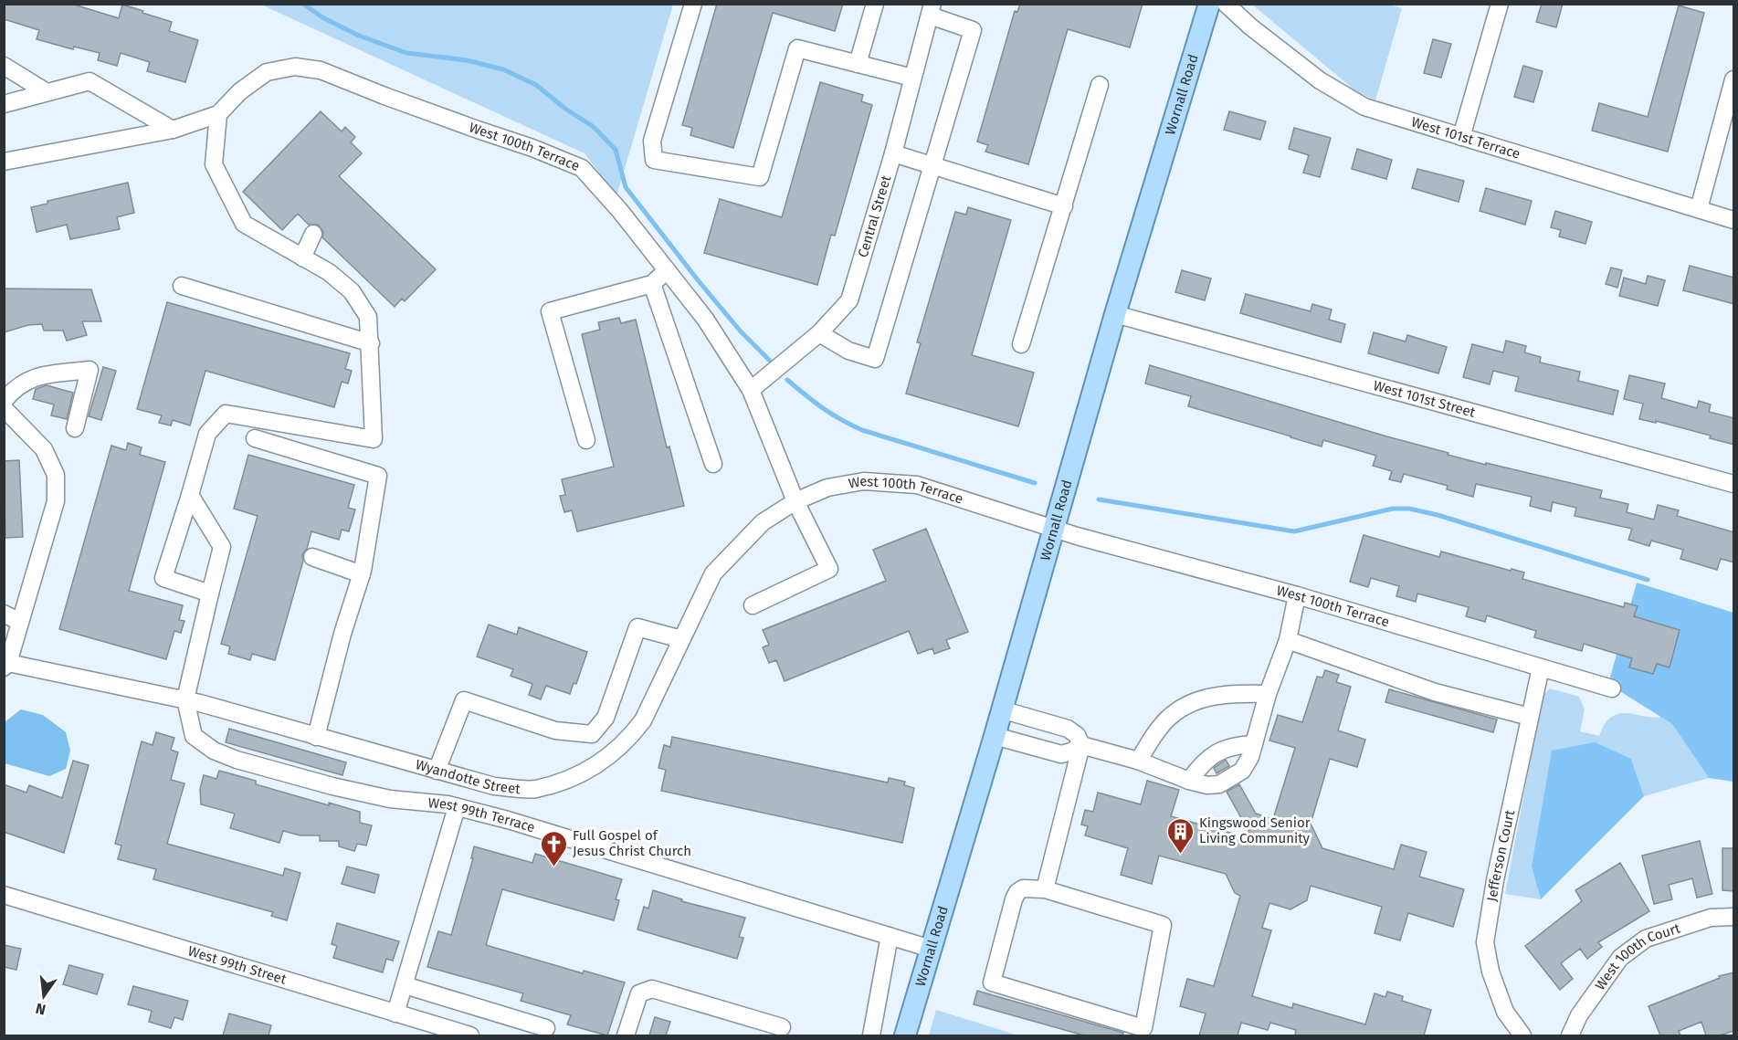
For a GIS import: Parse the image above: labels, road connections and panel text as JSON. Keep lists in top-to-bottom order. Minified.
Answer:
{"streets":{"main road":["Wornall Road"],"street":["West 101st Terrace","West 100th Terrace","Central Street","West 101st Street","Wyandotte Street","West 99th Terrace","Jefferson Court","West 100th Court","West 99th Street"]},"crossings":[["Wornall Road","West 100th Terrace"],["Wornall Road","West 101st Street"],["Wornall Road","West 99th Terrace"],["West 100th Terrace","Central Street"],["West 100th Terrace","Wyandotte Street"],["West 100th Terrace","Jefferson Court"],["Wyandotte Street","West 99th Terrace"]],"places":{"building":["Kingswood Senior Living Community"],"church":["Full Gospel of Jesus Christ Church"]},"north":"bottom"}
